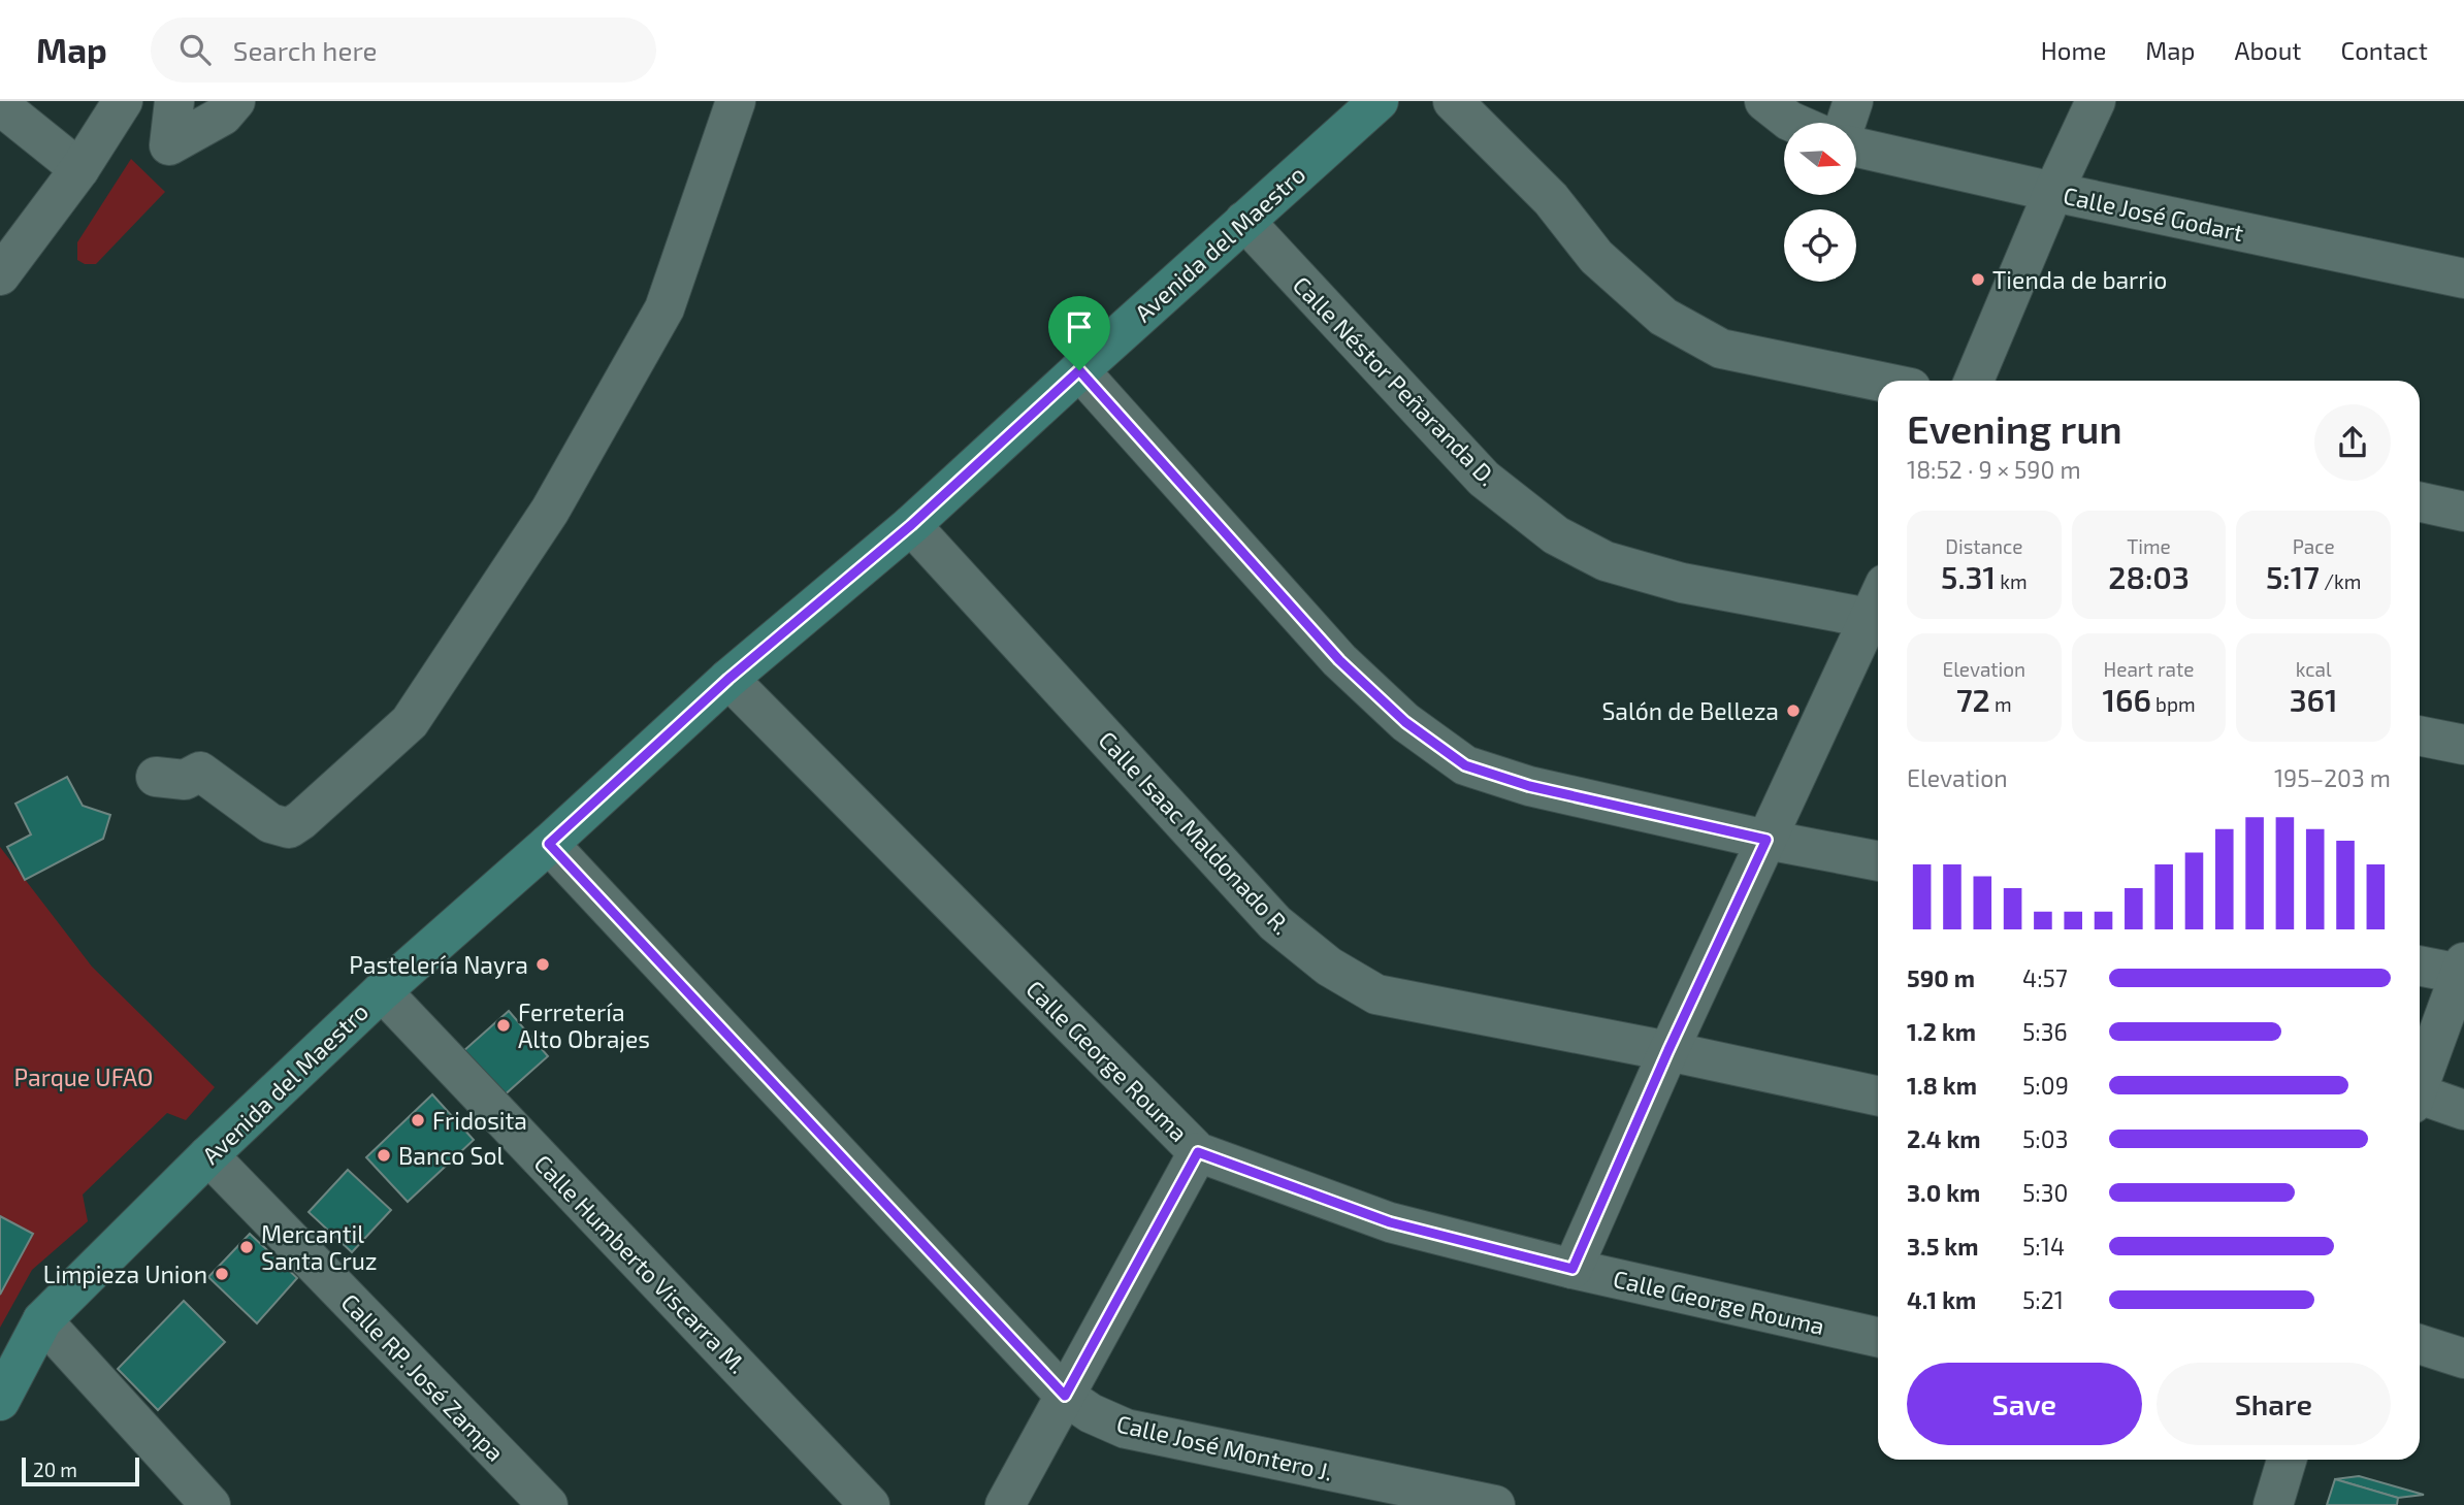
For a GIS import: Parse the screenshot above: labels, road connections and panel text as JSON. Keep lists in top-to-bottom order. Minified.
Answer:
{"streets":{"main road":["Avenida del Maestro"],"street":["Calle José Godart","Calle Néstor Peñaranda D.","Calle Isaac Maldonado R.","Calle George Rouma","Calle Humberto Viscarra M.","Calle RP. José Zampa","Calle José Montero J."]},"crossings":[["Avenida del Maestro","Calle Néstor Peñaranda D."],["Avenida del Maestro","Calle Isaac Maldonado R."],["Avenida del Maestro","Calle George Rouma"],["Avenida del Maestro","Calle Humberto Viscarra M."],["Avenida del Maestro","Calle RP. José Zampa"],["Avenida del Maestro","Calle José Montero J."]],"parks":["Parque UFAO"],"places":["Tienda de barrio","Salón de Belleza","Pastelería Nayra","Ferretería Alto Obrajes","Fridosita","Banco Sol","Mercantil Santa Cruz","Limpieza Union"],"scale_bar":"20 m","north":"right","page":{"header":"Map","search":"Search here","nav":["Home","Map","About","Contact"],"heading":["Evening run","18:52 · 9 × 590 m"],"stats":[["Distance","5.31 km"],["Time","28:03"],["Pace","5:17 /km"],["Elevation","72 m"],["Heart rate","166 bpm"],["kcal","361"]],"chart":["Elevation","195–203 m"],"list":[{"name":"590 m","note":"4:57"},{"name":"1.2 km","note":"5:36"},{"name":"1.8 km","note":"5:09"},{"name":"2.4 km","note":"5:03"},{"name":"3.0 km","note":"5:30"},{"name":"3.5 km","note":"5:14"},{"name":"4.1 km","note":"5:21"}],"buttons":["Save","Share"],"scale":"20 m"}}
